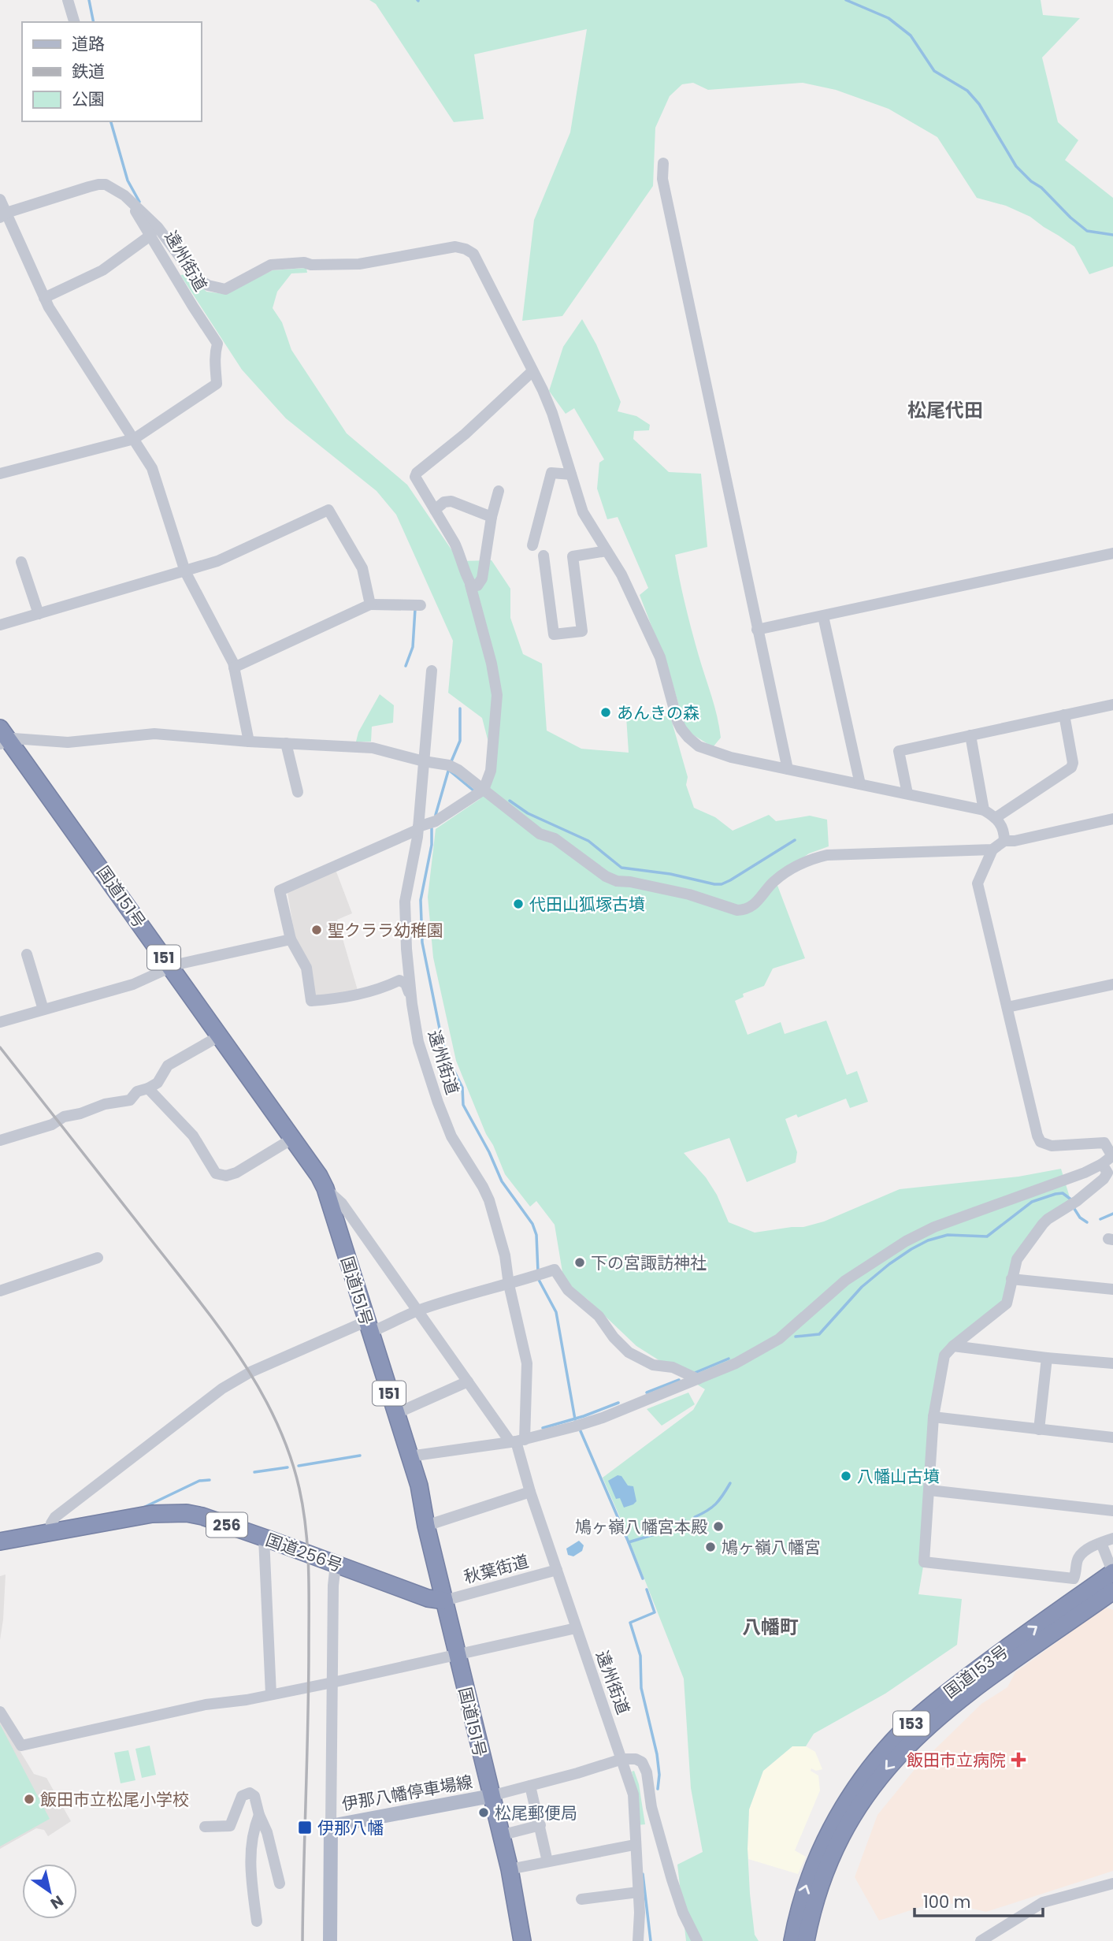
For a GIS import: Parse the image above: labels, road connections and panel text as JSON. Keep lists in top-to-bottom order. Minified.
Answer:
{"streets":{"highway":["国道151号","151","256","国道256号","国道153号","153"],"main road":["伊那八幡停車場線"],"street":["遠州街道","秋葉街道"]},"crossings":[["遠州街道","国道151号"],["遠州街道","秋葉街道"],["国道151号","国道256号"],["国道151号","秋葉街道"],["国道151号","伊那八幡停車場線"],["国道256号","秋葉街道"]],"districts":["松尾代田","八幡町"],"places":{"other":["あんきの森","代田山狐塚古墳","聖クララ幼稚園","下の宮諏訪神社","八幡山古墳","鳩ヶ嶺八幡宮本殿","鳩ヶ嶺八幡宮","飯田市立松尾小学校","松尾郵便局"],"health":["飯田市立病院"],"transit":["伊那八幡"]},"legend":["道路","鉄道","公園"],"scale_bar":"100 m","north":"bottom right"}
